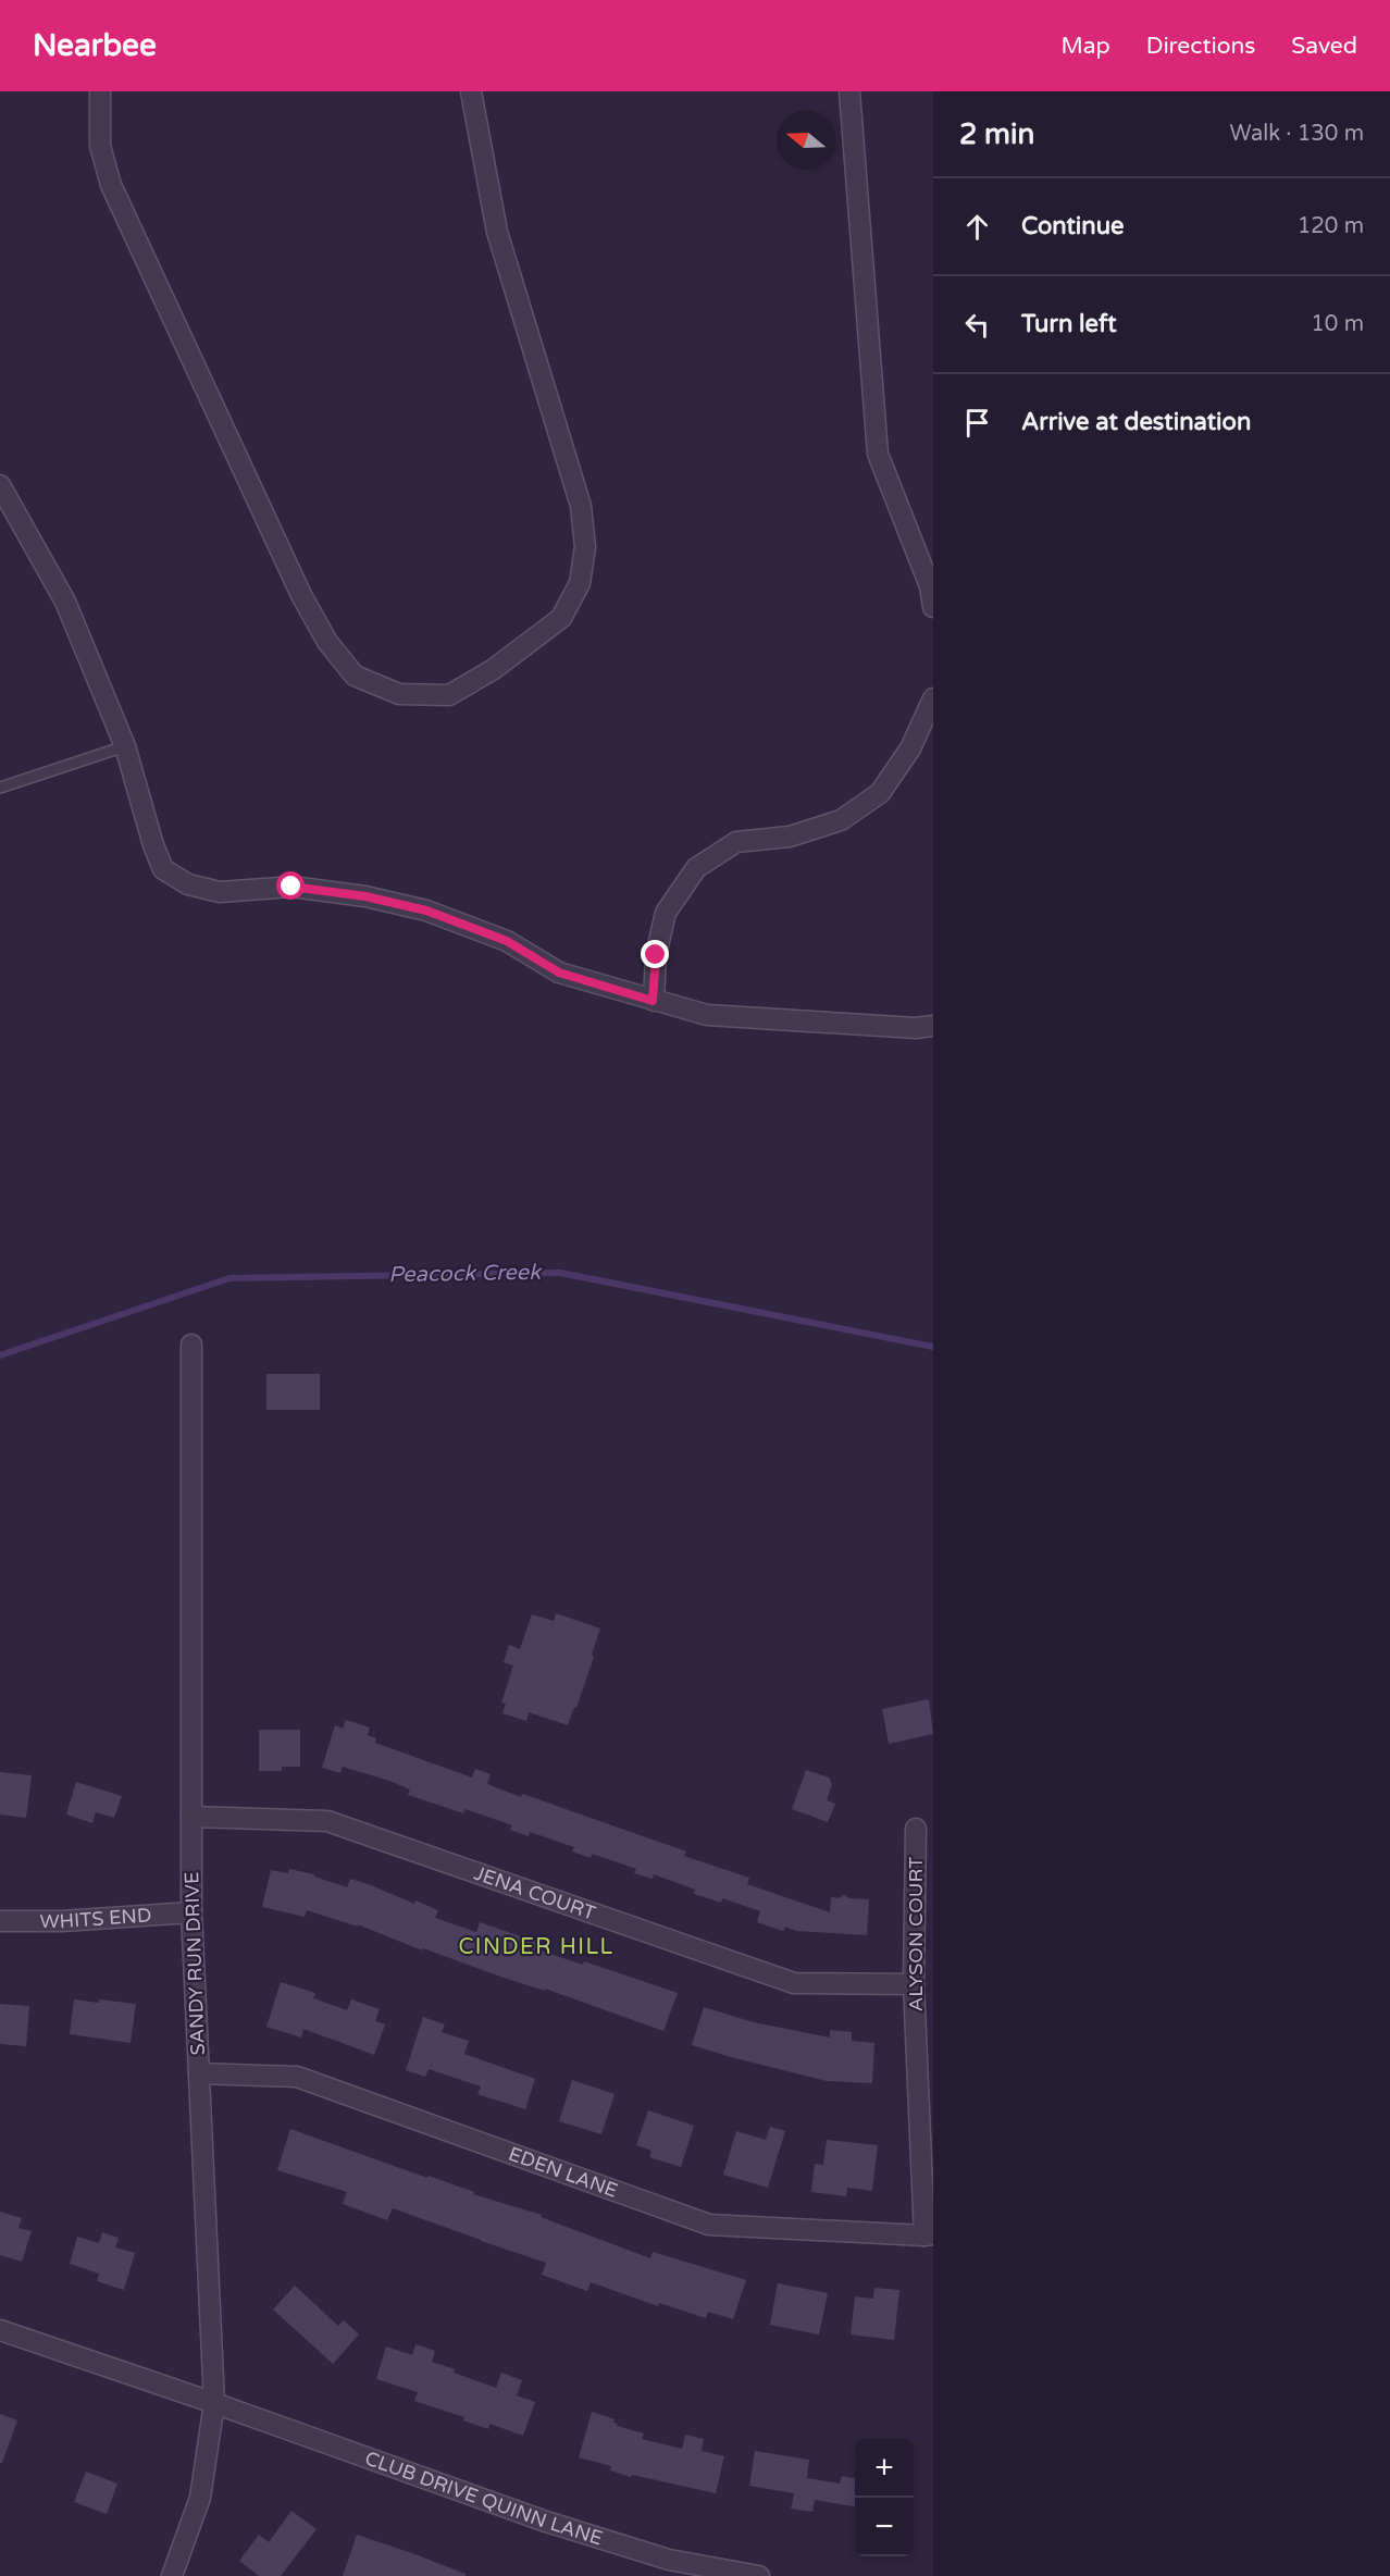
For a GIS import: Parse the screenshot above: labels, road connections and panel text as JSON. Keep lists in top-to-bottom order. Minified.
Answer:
{"streets":{"street":["JENA COURT","WHITS END","ALYSON COURT","SANDY RUN DRIVE","EDEN LANE","CLUB DRIVE QUINN LANE"]},"crossings":[["JENA COURT","ALYSON COURT"],["JENA COURT","SANDY RUN DRIVE"],["WHITS END","SANDY RUN DRIVE"],["ALYSON COURT","EDEN LANE"],["SANDY RUN DRIVE","EDEN LANE"],["SANDY RUN DRIVE","CLUB DRIVE QUINN LANE"]],"districts":["CINDER HILL"],"water":["Peacock Creek"],"north":"left","page":{"header":"Nearbee","nav":["Map","Directions","Saved"],"heading":["2 min","Walk · 130 m"],"list":[["Continue","120 m"],["Turn left","10 m"],"Arrive at destination"],"map_buttons":["+","−"]}}
